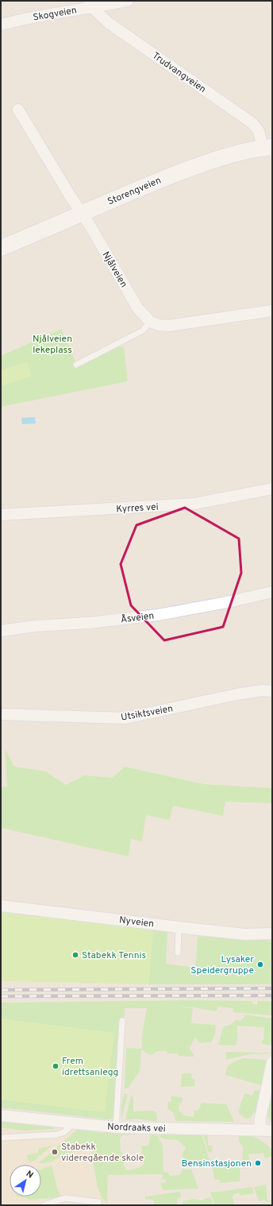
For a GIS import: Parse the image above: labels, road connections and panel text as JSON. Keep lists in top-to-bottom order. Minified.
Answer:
{"streets":{"main road":["Storengveien"],"street":["Skogveien","Trudvangveien","Njålveien","Kyrres vei","Åsveien","Utsiktsveien","Nyveien","Nordraaks vei"]},"crossings":[["Skogveien","Trudvangveien"],["Trudvangveien","Storengveien"],["Storengveien","Njålveien"]],"parks":["Njålveien lekeplass"],"places":["Stabekk Tennis","Lysaker Speidergruppe","Frem idrettsanlegg","Stabekk videregående skole","Bensinstasjonen"],"north":"top right"}
